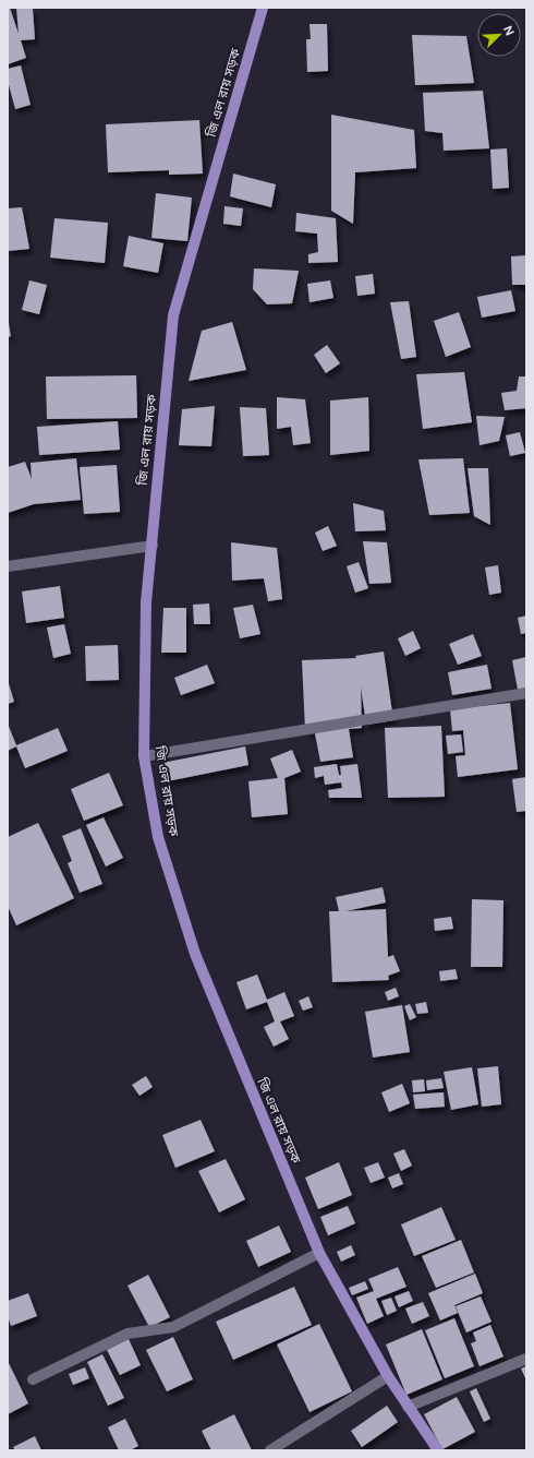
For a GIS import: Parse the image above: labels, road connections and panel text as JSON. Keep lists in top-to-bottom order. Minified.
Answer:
{"streets":{"main road":["জি এল রায় সড়ক"]},"north":"top right"}
